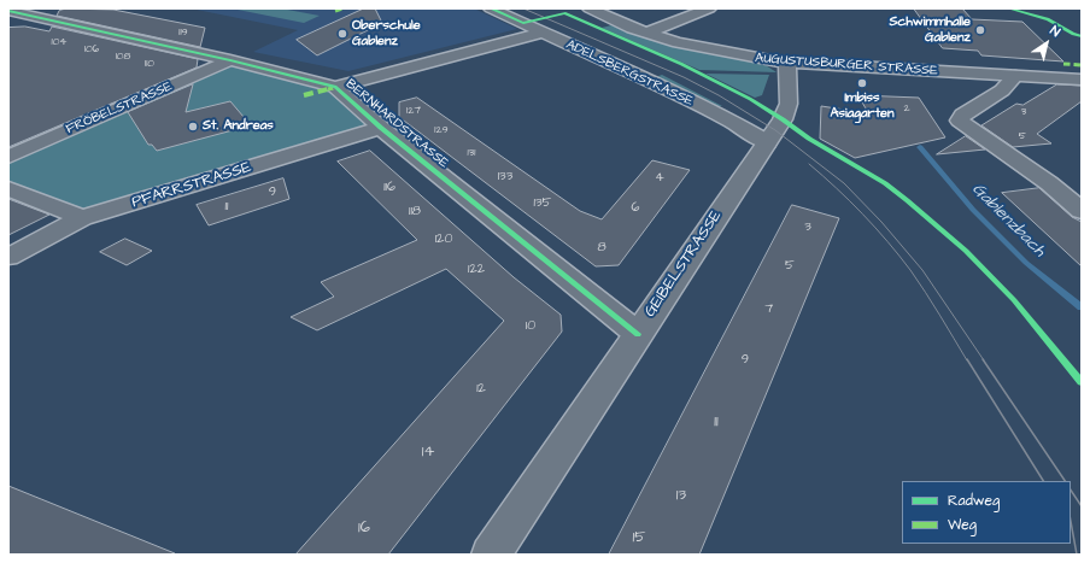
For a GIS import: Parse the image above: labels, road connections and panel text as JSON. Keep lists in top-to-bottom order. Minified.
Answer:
{"streets":{"street":["AUGUSTUSBURGER STRASSE","ADELSBERGSTRASSE","FRÖBELSTRASSE","BERNHARDSTRASSE","PFARRSTRASSE","GEIBELSTRASSE"]},"crossings":[["AUGUSTUSBURGER STRASSE","GEIBELSTRASSE"],["ADELSBERGSTRASSE","GEIBELSTRASSE"],["FRÖBELSTRASSE","BERNHARDSTRASSE"],["BERNHARDSTRASSE","PFARRSTRASSE"],["BERNHARDSTRASSE","GEIBELSTRASSE"]],"water":["Gablenzbach"],"places":["Schwimmhalle Gablenz","Oberschule Gablenz","Imbiss Asiagarten","St. Andreas"],"house_numbers":["119","104","106","108","110","2","127","3","129","5","131","133","4","116","9","135","11","6","118","3","120","8","5","122","7","10","9","12","11","14","13","16","15"],"legend":["Radweg","Weg"],"north":"top right"}
